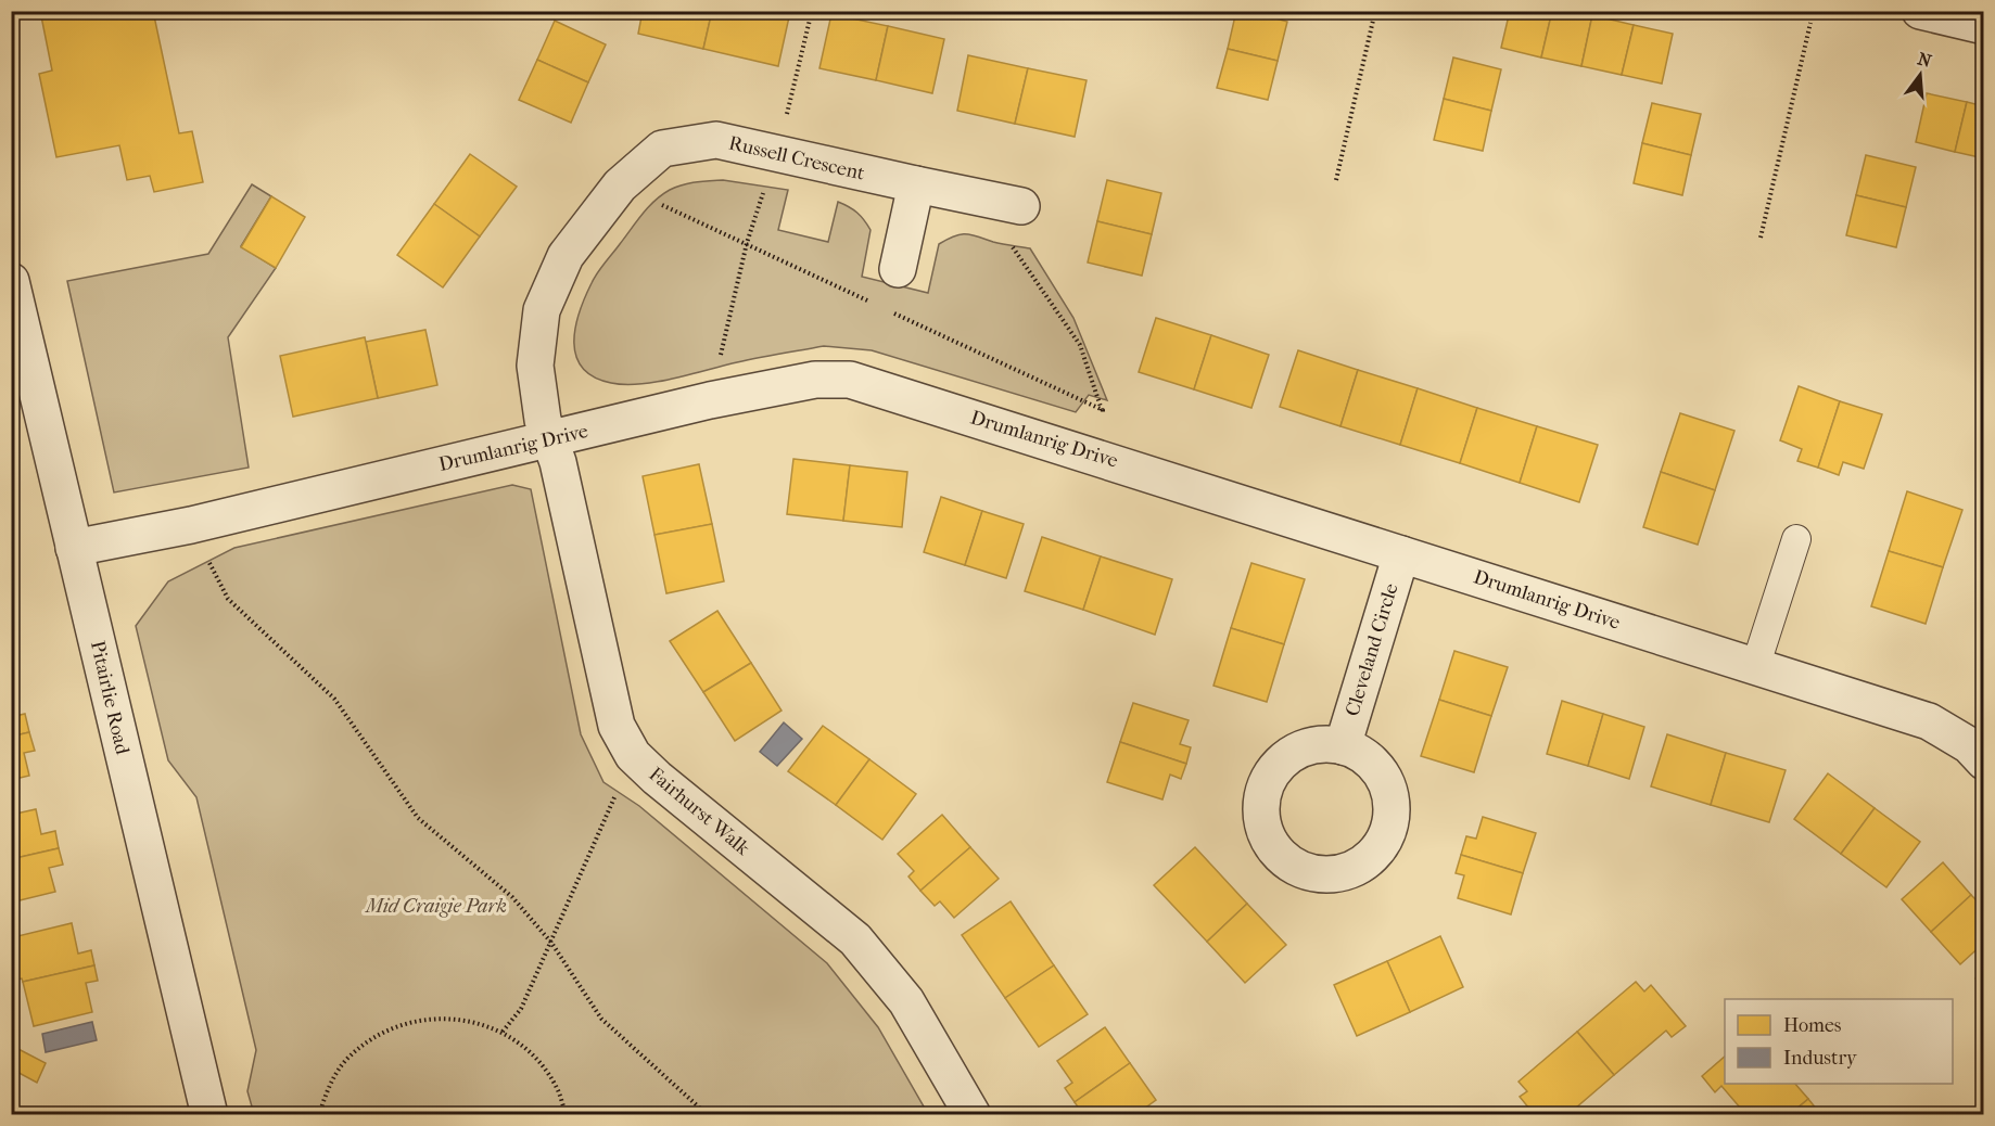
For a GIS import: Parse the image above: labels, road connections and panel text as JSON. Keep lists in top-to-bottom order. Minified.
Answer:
{"streets":{"street":["Russell Crescent","Drumlanrig Drive","Cleveland Circle","Pitairlie Road","Fairhurst Walk"]},"crossings":[["Russell Crescent","Drumlanrig Drive"],["Russell Crescent","Fairhurst Walk"],["Drumlanrig Drive","Cleveland Circle"],["Drumlanrig Drive","Pitairlie Road"],["Drumlanrig Drive","Fairhurst Walk"]],"parks":["Mid Craigie Park"],"legend":["Homes","Industry"],"north":"top"}
